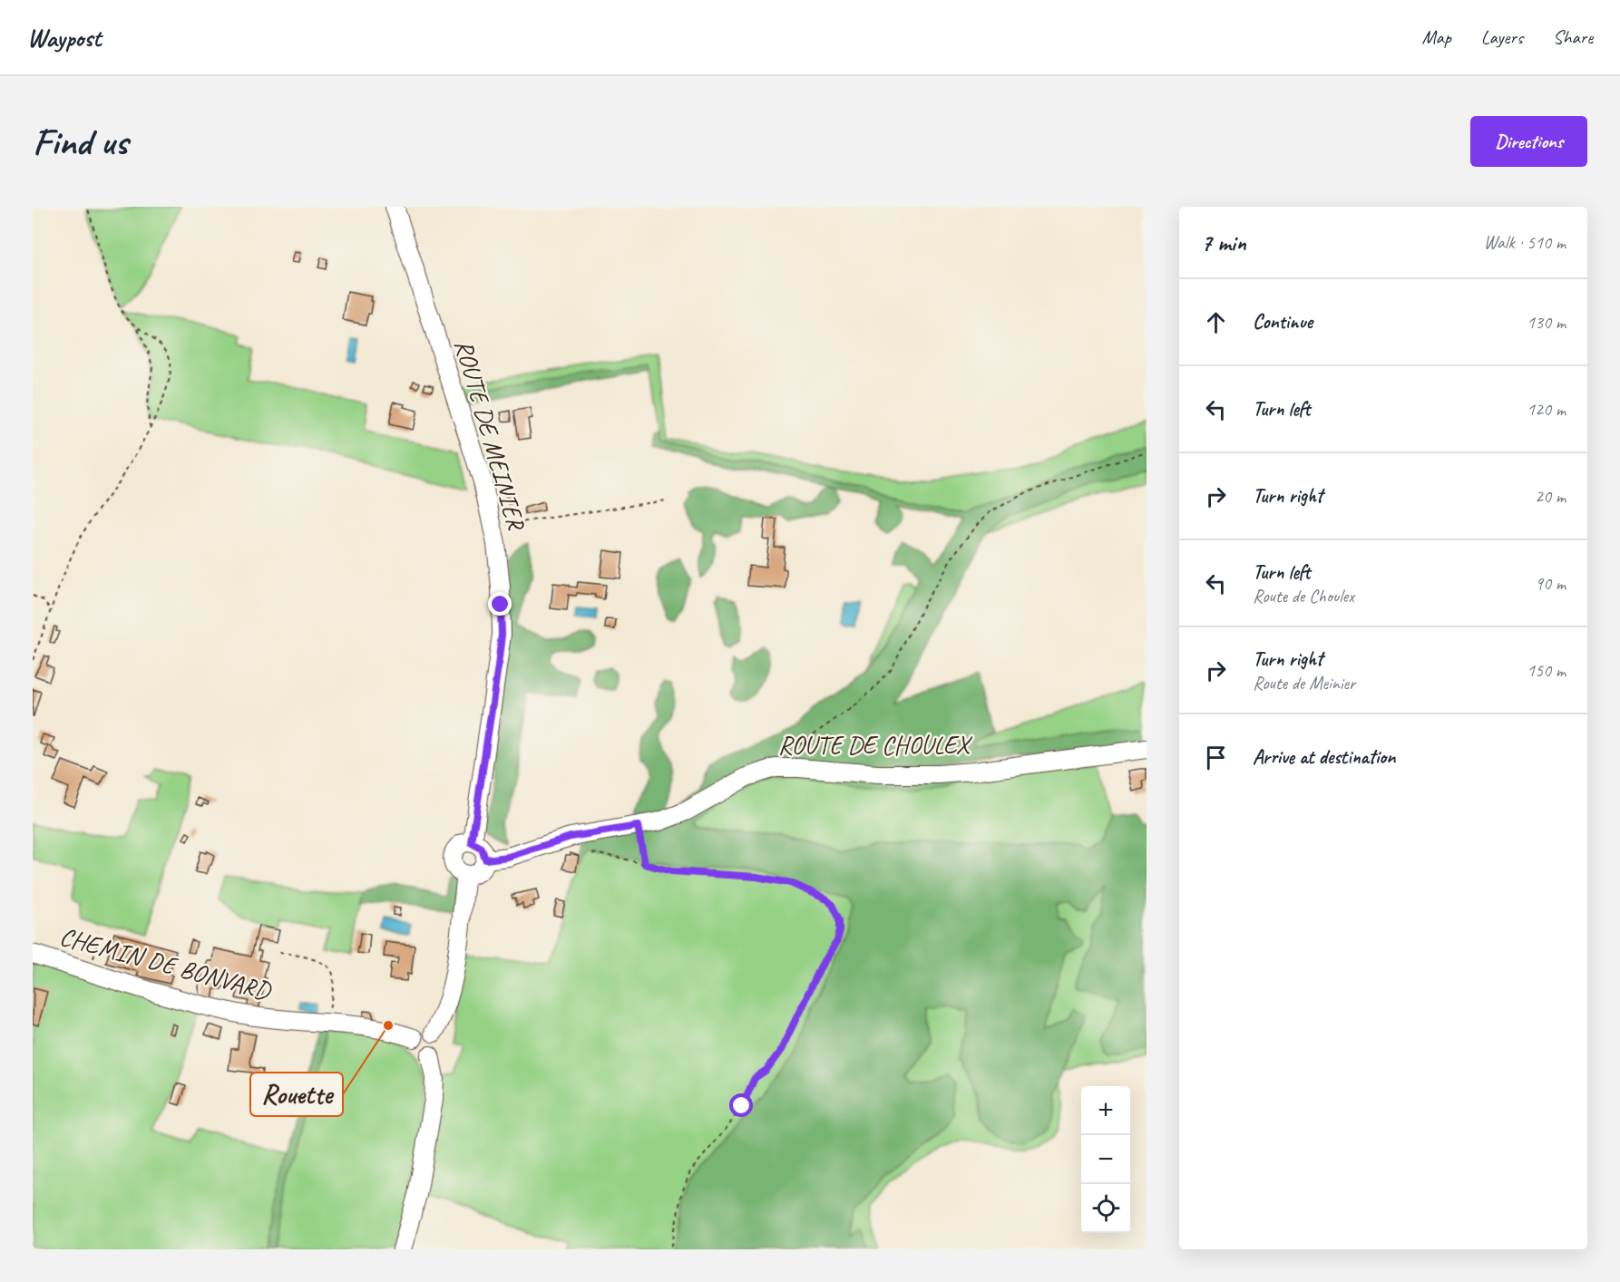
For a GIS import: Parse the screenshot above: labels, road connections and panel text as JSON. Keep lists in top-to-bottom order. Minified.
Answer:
{"streets":{"street":["ROUTE DE MEINIER","ROUTE DE CHOULEX","CHEMIN DE BONVARD"]},"crossings":[["ROUTE DE MEINIER","ROUTE DE CHOULEX"]],"places":["Rouette"],"page":{"header":"Waypost","nav":["Map","Layers","Share"],"buttons":"Directions","title":"Find us","heading":["7 min","Walk · 510 m"],"list":[["Continue","130 m"],["Turn left","120 m"],["Turn right","20 m"],["Turn left","Route de Choulex","90 m"],["Turn right","Route de Meinier","150 m"],"Arrive at destination"],"map_buttons":["+","−"]}}
